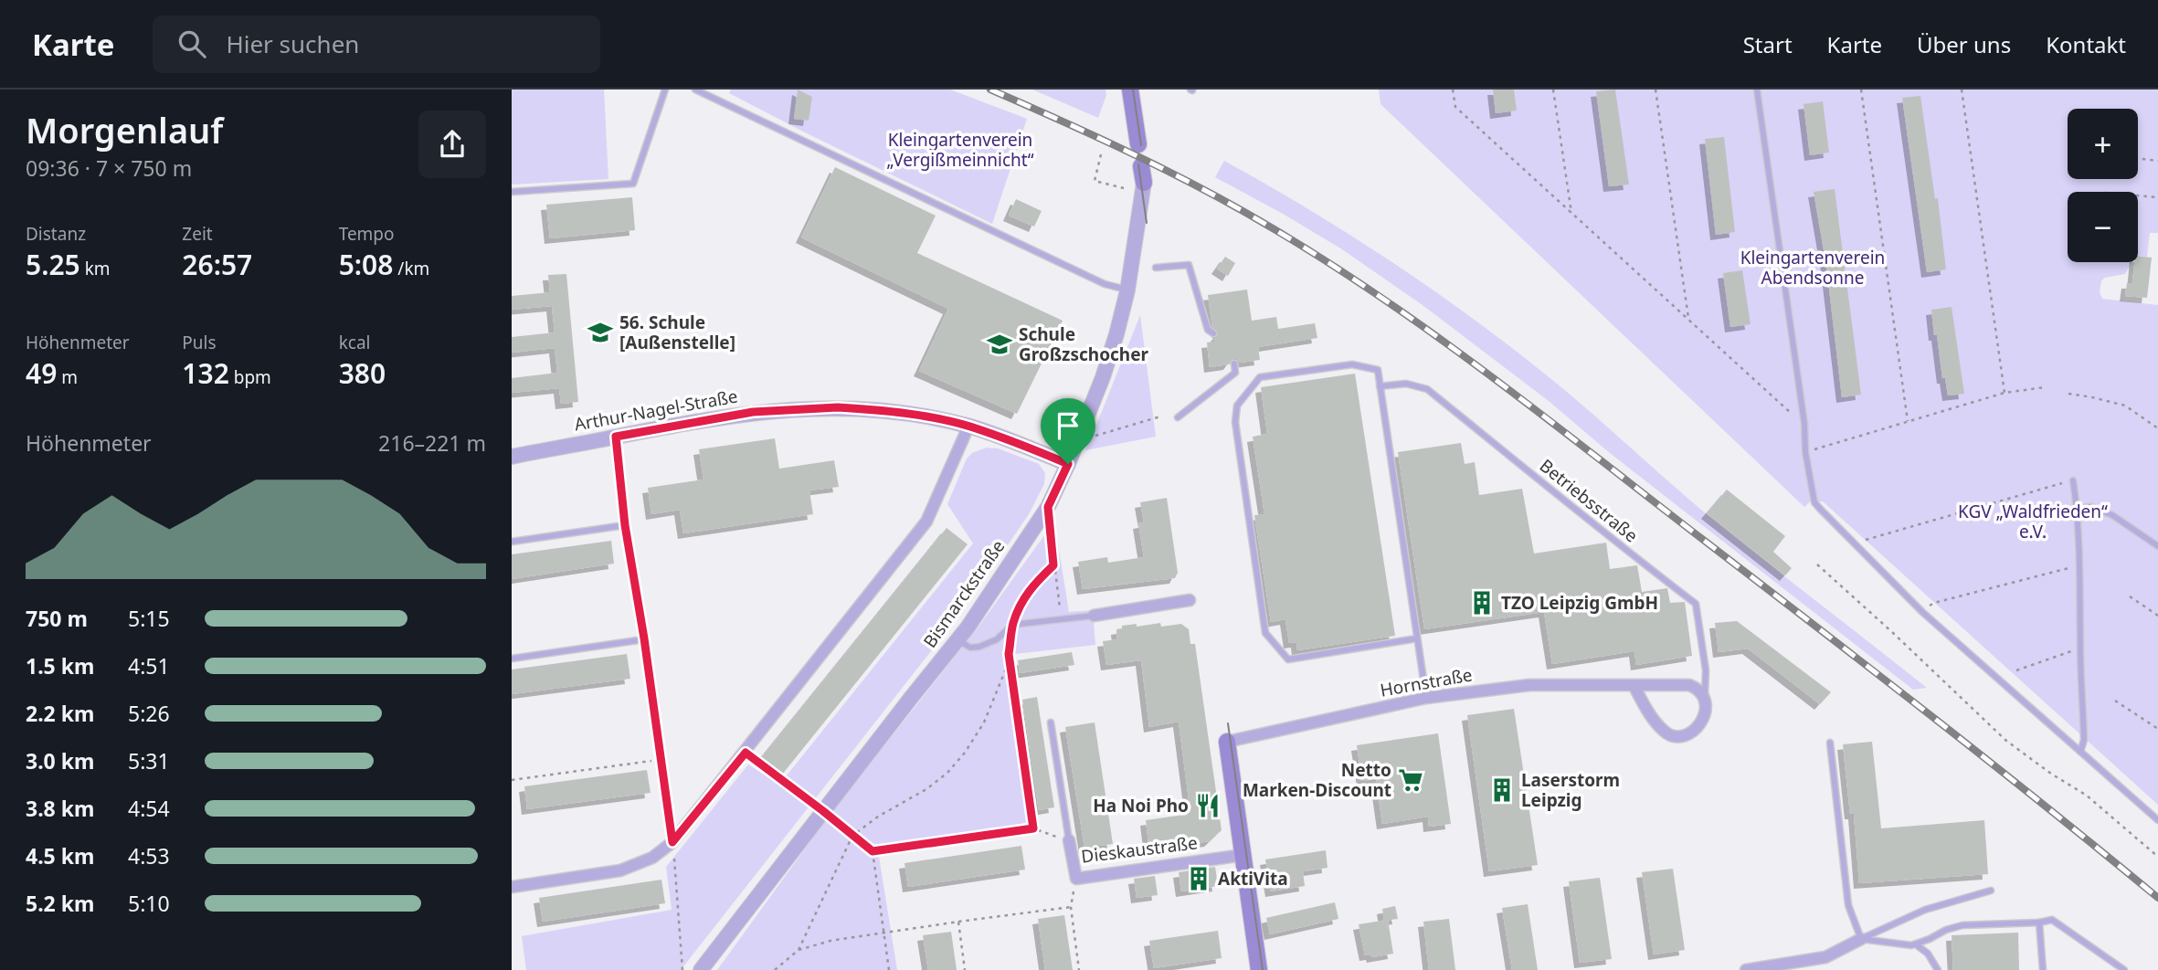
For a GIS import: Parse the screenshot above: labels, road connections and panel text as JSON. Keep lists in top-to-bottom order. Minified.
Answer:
{"streets":{"street":["Arthur-Nagel-Straße","Bismarckstraße","Hornstraße","Dieskaustraße"],"lane":["Betriebsstraße"]},"crossings":[["Arthur-Nagel-Straße","Bismarckstraße"],["Betriebsstraße","Hornstraße"]],"parks":["Kleingartenverein „Vergißmeinnicht“","Kleingartenverein Abendsonne","KGV „Waldfrieden“ e.V."],"places":{"school or university":["56. Schule [Außenstelle]","Schule Großzschocher"],"building":["TZO Leipzig GmbH","Laserstorm Leipzig","AktiVita"],"supermarket":["Netto Marken-Discount"],"restaurant":["Ha Noi Pho"]},"page":{"header":"Karte","search":"Hier suchen","nav":["Start","Karte","Über uns","Kontakt"],"heading":["Morgenlauf","09:36 · 7 × 750 m"],"map_buttons":["+","−"],"stats":[["Distanz","5.25 km"],["Zeit","26:57"],["Tempo","5:08 /km"],["Höhenmeter","49 m"],["Puls","132 bpm"],["kcal","380"]],"chart":["Höhenmeter","216–221 m"],"list":[{"name":"750 m","note":"5:15"},{"name":"1.5 km","note":"4:51"},{"name":"2.2 km","note":"5:26"},{"name":"3.0 km","note":"5:31"},{"name":"3.8 km","note":"4:54"},{"name":"4.5 km","note":"4:53"},{"name":"5.2 km","note":"5:10"}]}}
